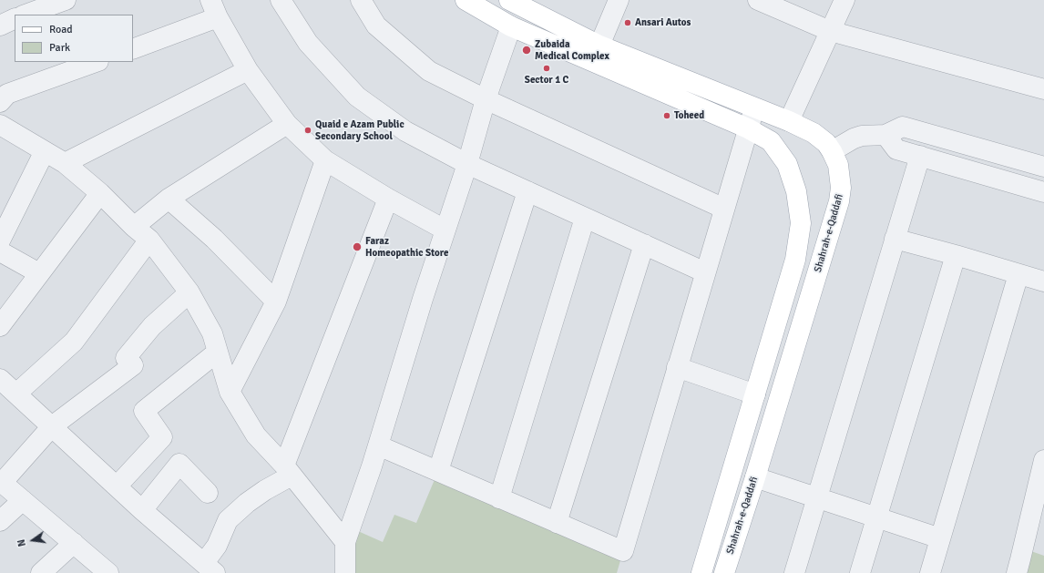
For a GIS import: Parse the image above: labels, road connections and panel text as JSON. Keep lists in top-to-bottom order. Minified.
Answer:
{"streets":{"main road":["Shahrah-e-Qaddafi"]},"places":["Ansari Autos","Zubaida Medical Complex","Sector 1 C","Toheed","Quaid e Azam Public Secondary School","Faraz Homeopathic Store"],"legend":["Road","Park"],"north":"left"}
